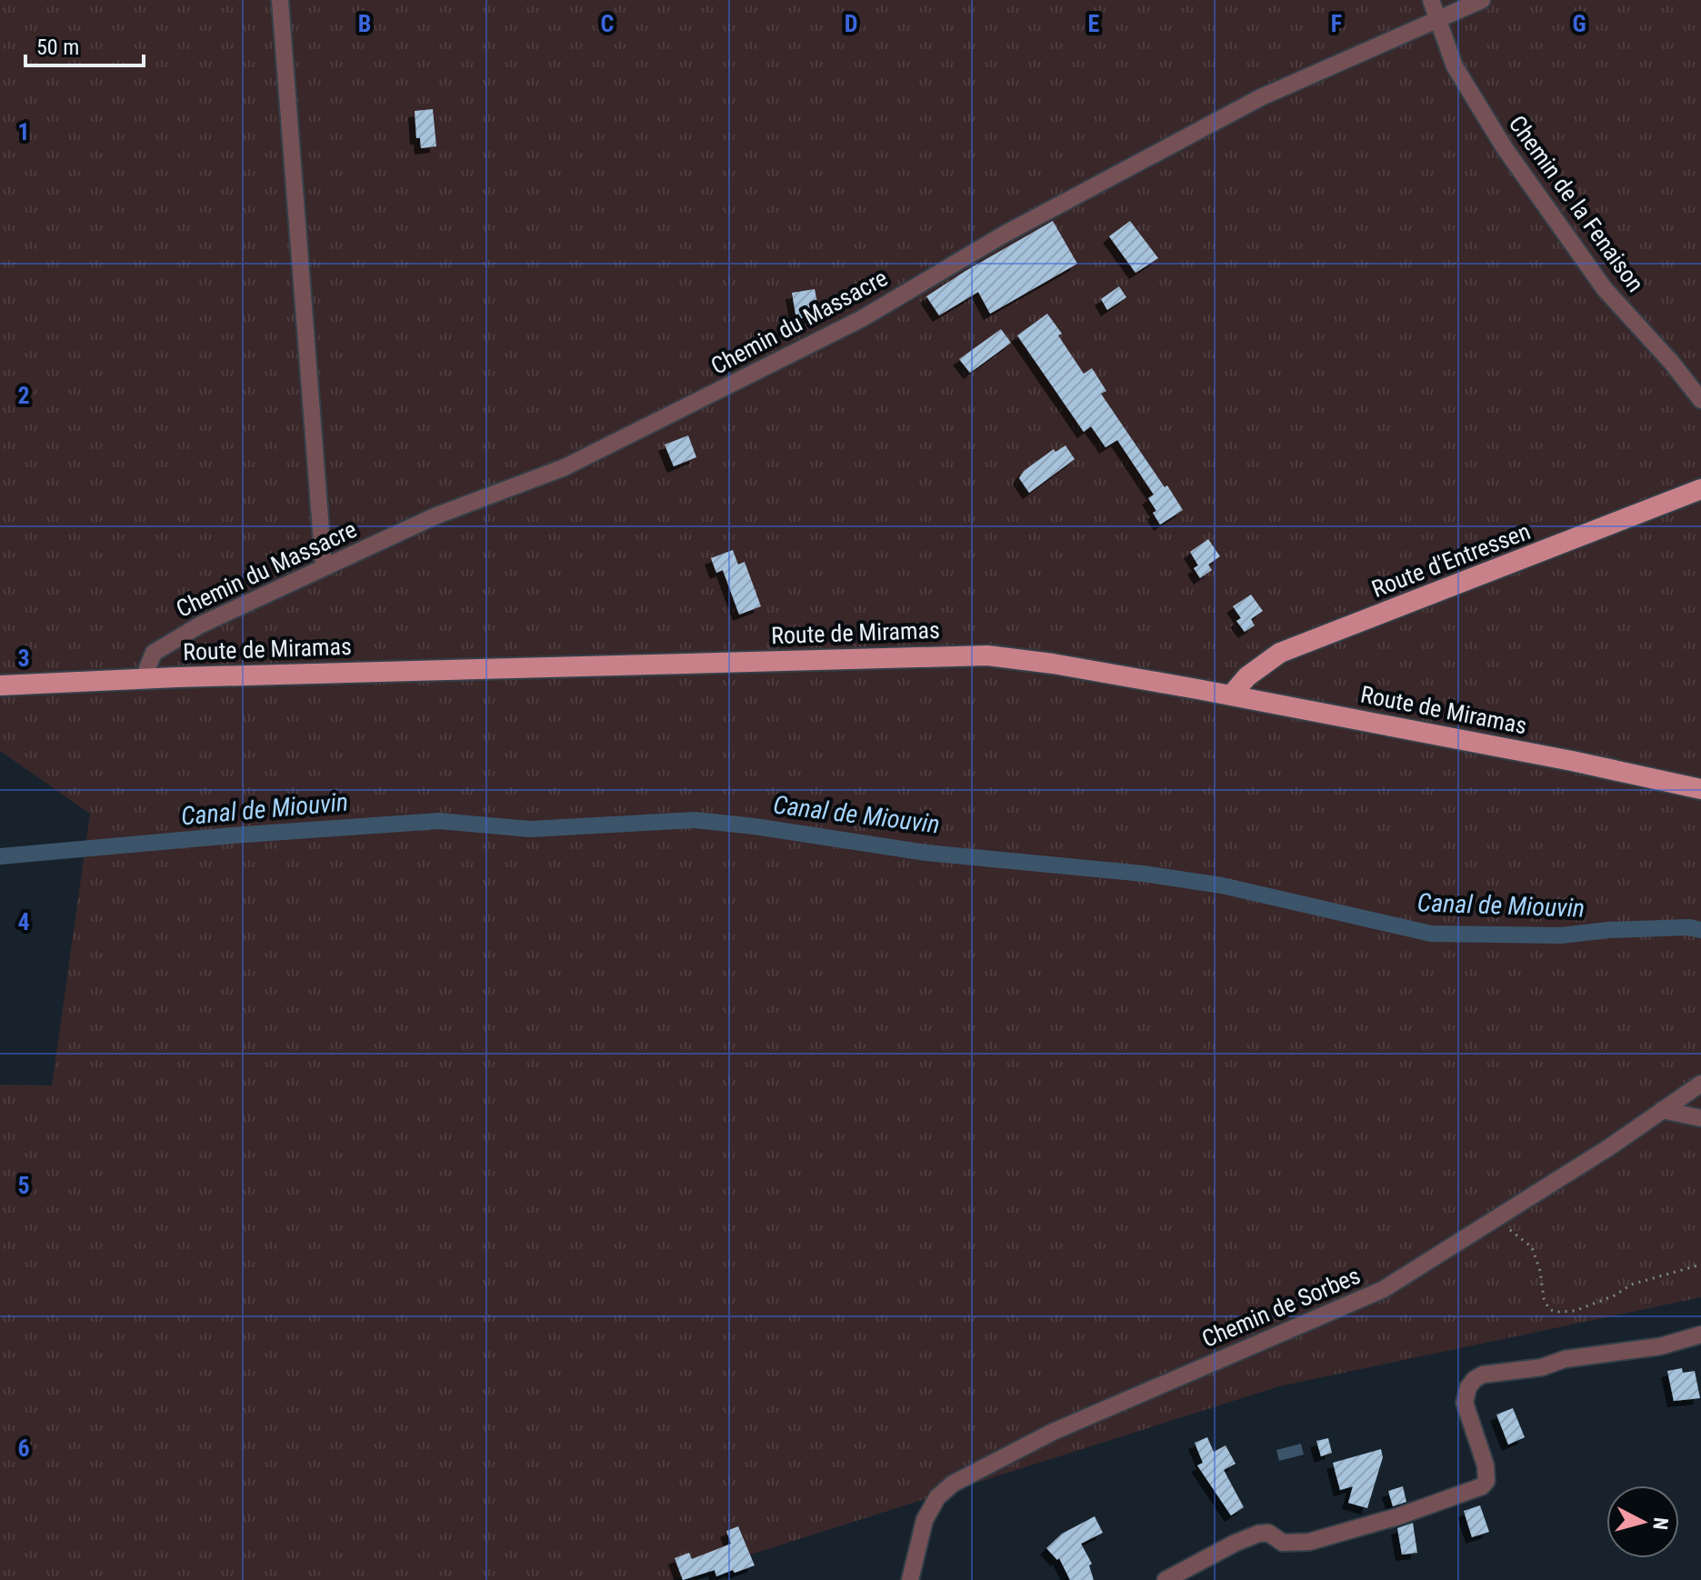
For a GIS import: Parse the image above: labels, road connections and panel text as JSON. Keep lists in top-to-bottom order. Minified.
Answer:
{"streets":{"main road":["Route d'Entressen","Route de Miramas"],"street":["Chemin de la Fenaison","Chemin du Massacre","Chemin de Sorbes"]},"crossings":[["Chemin de la Fenaison","Chemin du Massacre"],["Chemin du Massacre","Route de Miramas"],["Route d'Entressen","Route de Miramas"]],"water":["Canal de Miouvin"],"scale_bar":"50 m","north":"right","grid":{"columns":["B","C","D","E","F","G"],"rows":["1","2","3","4","5","6"]}}
